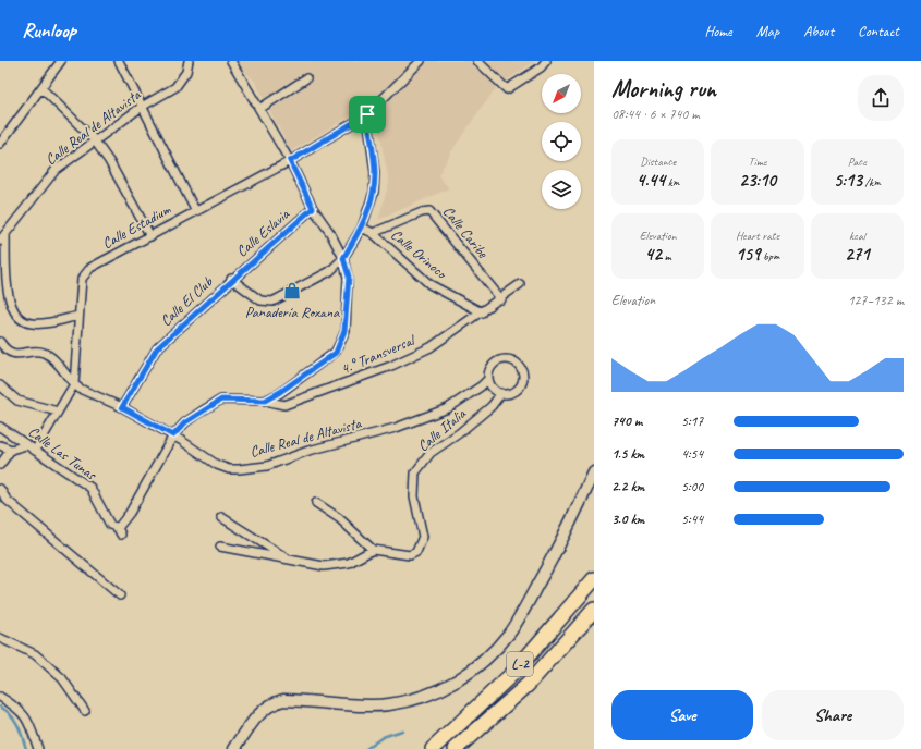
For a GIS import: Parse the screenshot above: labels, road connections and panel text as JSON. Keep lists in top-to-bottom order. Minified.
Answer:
{"streets":{"highway":["L-2"],"street":["Calle Real de Altavista","Calle Estadium","Calle Caribe","Calle Eslavia","Calle Orinoco","Calle El Club","4.° Transversal","Calle Italia","Calle Las Tunas"]},"crossings":[["Calle Real de Altavista","Calle Estadium"],["Calle Real de Altavista","Calle El Club"],["Calle Real de Altavista","4.° Transversal"],["Calle Real de Altavista","Calle Italia"],["Calle Estadium","Calle El Club"],["Calle Estadium","Calle Las Tunas"],["Calle Caribe","Calle Orinoco"],["Calle Caribe","4.° Transversal"],["Calle Eslavia","Calle El Club"],["Calle Orinoco","Calle El Club"],["Calle Orinoco","4.° Transversal"],["4.° Transversal","Calle Las Tunas"]],"places":{"shop":["Panadería Roxana"]},"north":"bottom left","page":{"header":"Runloop","nav":["Home","Map","About","Contact"],"heading":["Morning run","08:44 · 6 × 740 m"],"stats":[["Distance","4.44 km"],["Time","23:10"],["Pace","5:13 /km"],["Elevation","42 m"],["Heart rate","159 bpm"],["kcal","271"]],"chart":["Elevation","127–132 m"],"list":[{"name":"740 m","note":"5:17"},{"name":"1.5 km","note":"4:54"},{"name":"2.2 km","note":"5:00"},{"name":"3.0 km","note":"5:44"}],"buttons":["Save","Share"]}}
